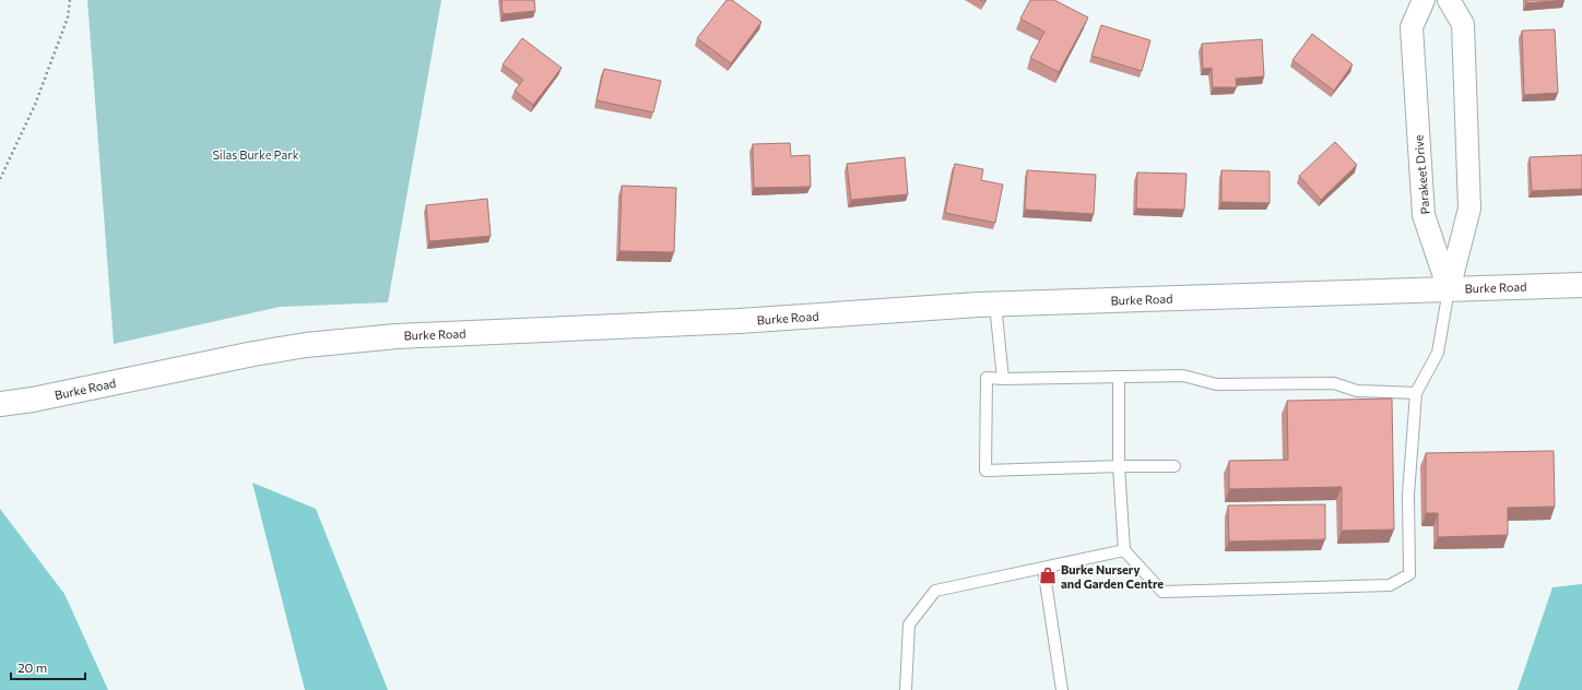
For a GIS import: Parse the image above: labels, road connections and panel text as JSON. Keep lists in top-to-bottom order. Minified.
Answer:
{"streets":{"street":["Parakeet Drive","Burke Road"]},"crossings":[["Parakeet Drive","Burke Road"]],"parks":["Silas Burke Park"],"places":{"shop":["Burke Nursery and Garden Centre"]},"scale_bar":"20 m"}
